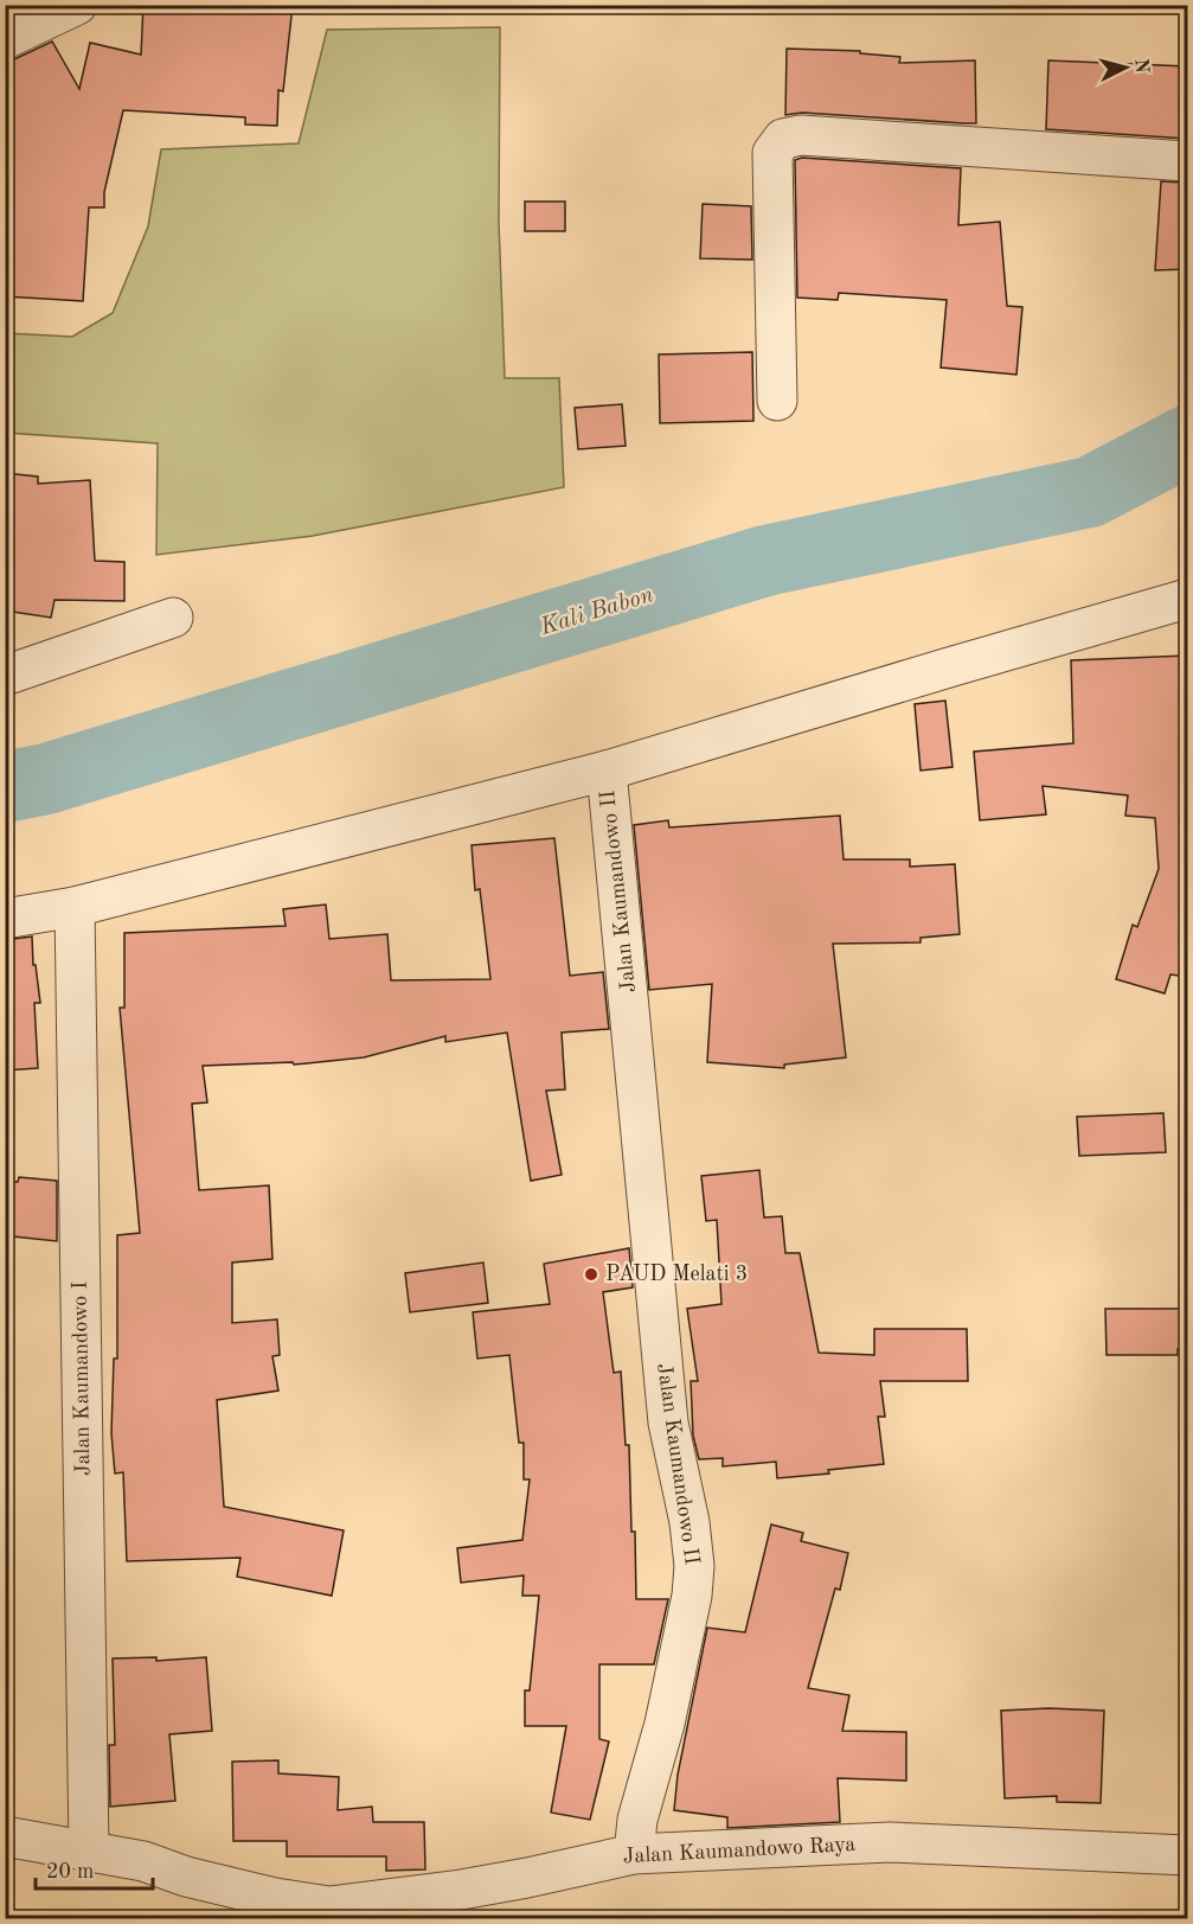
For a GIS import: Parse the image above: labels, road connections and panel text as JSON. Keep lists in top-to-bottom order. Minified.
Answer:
{"streets":{"street":["Jalan Kaumandowo II","Jalan Kaumandowo I","Jalan Kaumandowo Raya"]},"crossings":[["Jalan Kaumandowo II","Jalan Kaumandowo Raya"],["Jalan Kaumandowo I","Jalan Kaumandowo Raya"]],"water":["Kali Babon"],"places":["PAUD Melati 3"],"scale_bar":"20 m","north":"right"}
